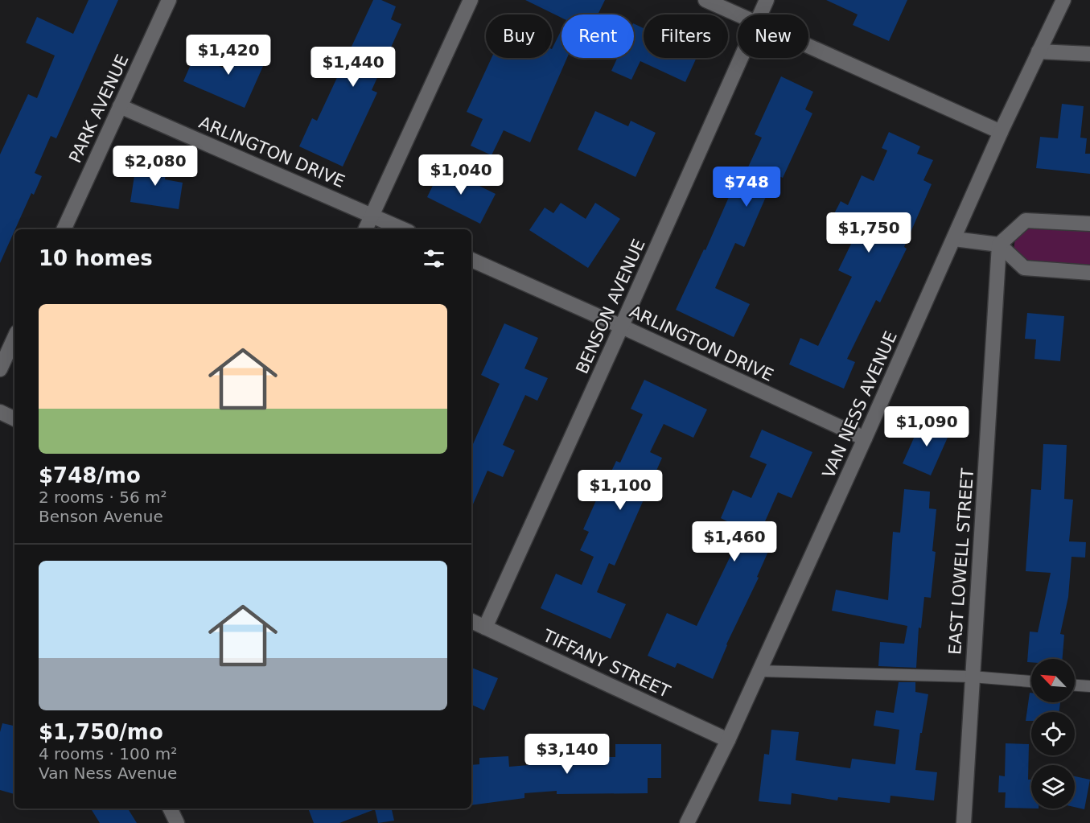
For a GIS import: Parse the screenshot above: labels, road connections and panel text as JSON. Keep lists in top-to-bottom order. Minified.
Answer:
{"streets":{"street":["PARK AVENUE","ARLINGTON DRIVE","BENSON AVENUE","VAN NESS AVENUE","EAST LOWELL STREET","TIFFANY STREET"]},"crossings":[["PARK AVENUE","ARLINGTON DRIVE"],["ARLINGTON DRIVE","BENSON AVENUE"],["ARLINGTON DRIVE","VAN NESS AVENUE"],["BENSON AVENUE","TIFFANY STREET"],["VAN NESS AVENUE","TIFFANY STREET"]],"north":"top left","page":{"chip":["Buy","Rent","Filters","New"],"price":["$1,420","$1,440","$2,080","$1,040","$748","$1,750","$1,090","$1,100","$1,460","$3,140"],"heading":"10 homes","list":[{"name":"$748/mo","note":"2 rooms · 56 m² · Benson Avenue"},{"name":"$1,750/mo","note":"4 rooms · 100 m² · Van Ness Avenue"}]}}
